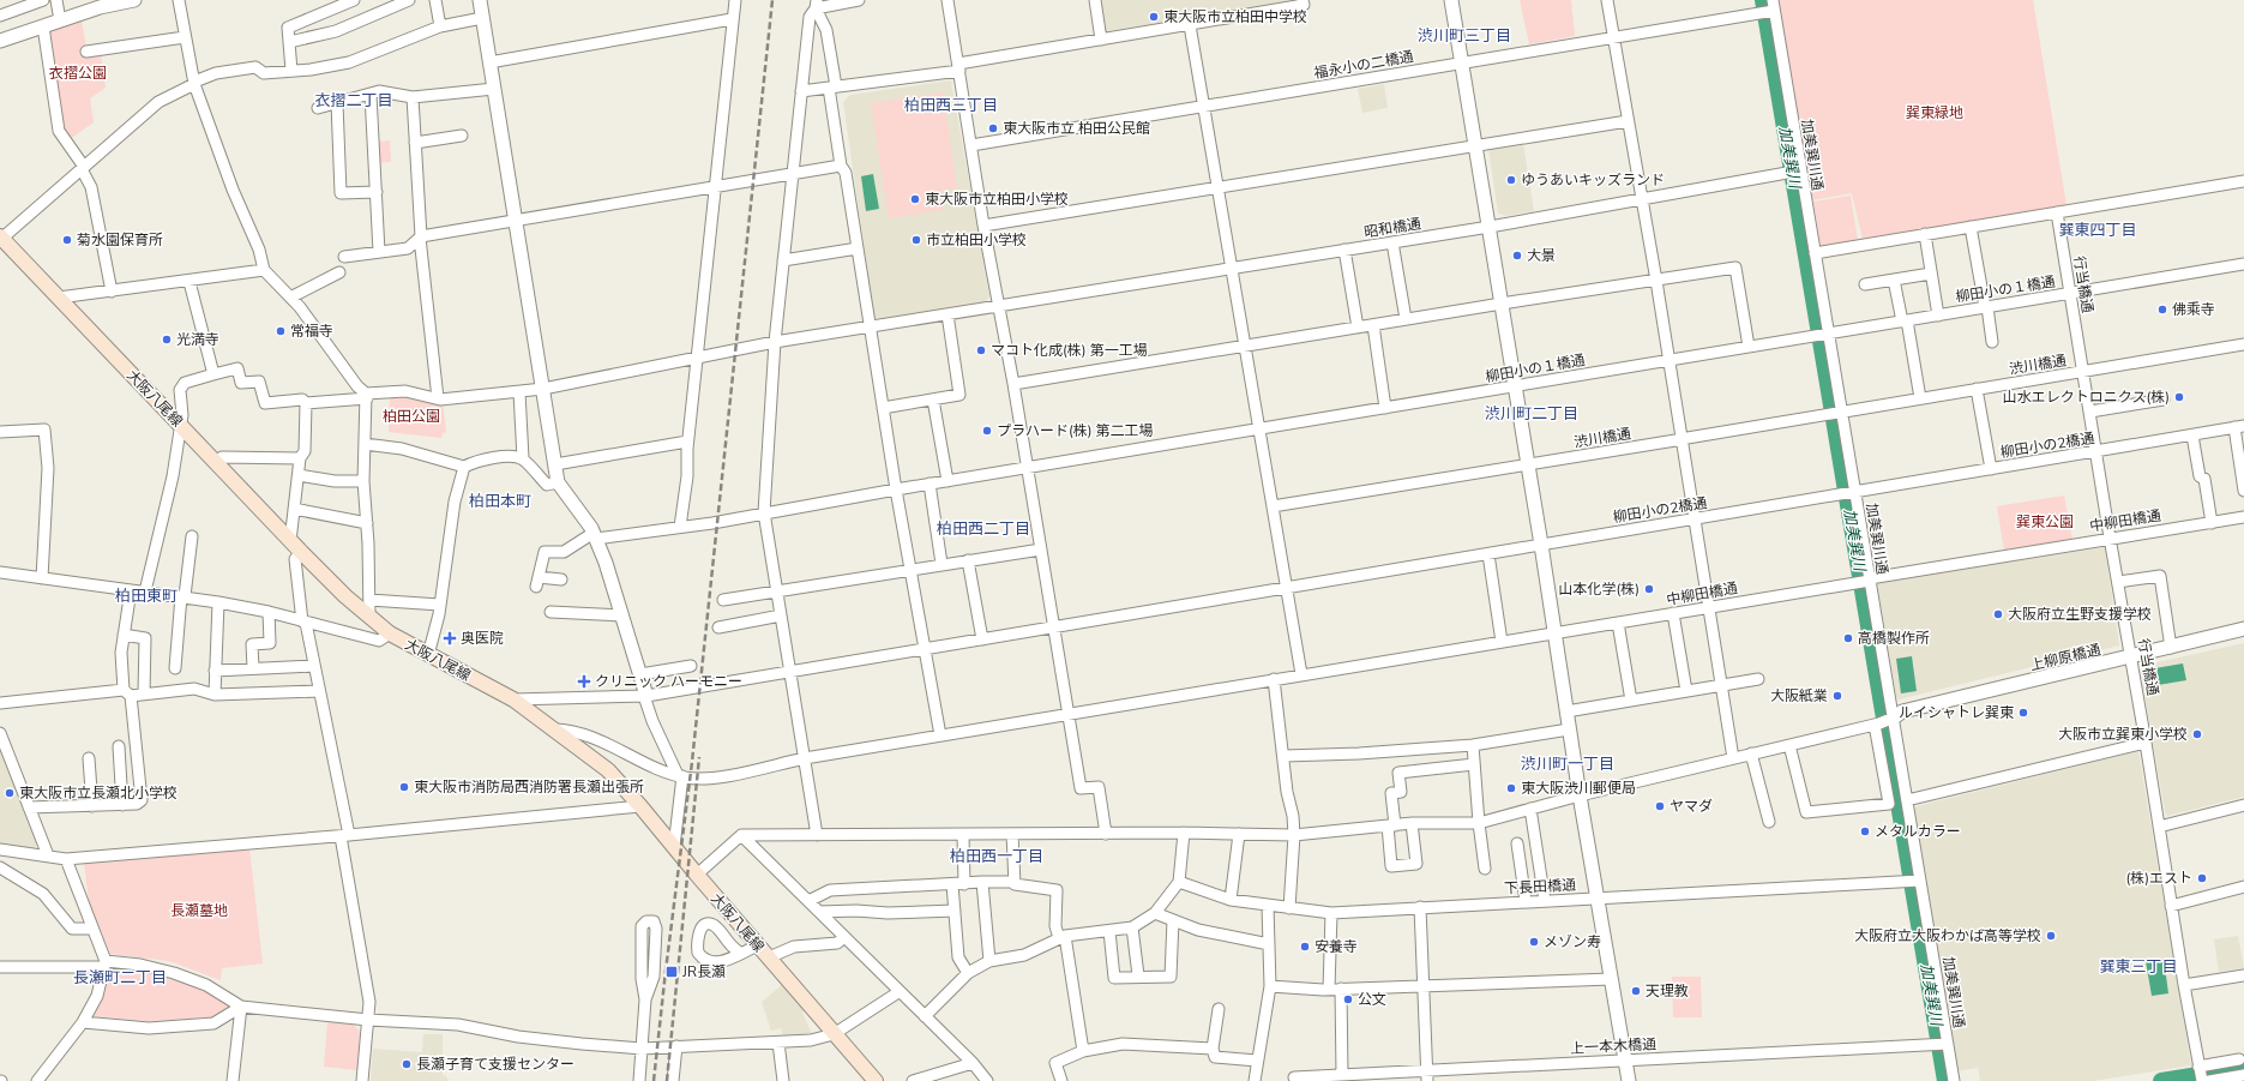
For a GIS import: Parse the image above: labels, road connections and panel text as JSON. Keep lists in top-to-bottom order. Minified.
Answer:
{"streets":{"main road":["大阪八尾線"],"street":["福永小の二橋通","加美巽川通","昭和橋通","行当橋通","柳田小の１橋通","渋川橋通","柳田小の2橋通","中柳田橋通","上柳原橋通","下長田橋通","上一本木橋通"]},"crossings":[["福永小の二橋通","加美巽川通"],["加美巽川通","昭和橋通"],["加美巽川通","柳田小の１橋通"],["加美巽川通","渋川橋通"],["加美巽川通","柳田小の2橋通"],["加美巽川通","中柳田橋通"],["加美巽川通","上柳原橋通"],["加美巽川通","下長田橋通"],["加美巽川通","上一本木橋通"],["行当橋通","柳田小の１橋通"],["行当橋通","渋川橋通"],["行当橋通","柳田小の2橋通"],["行当橋通","中柳田橋通"],["行当橋通","上柳原橋通"],["大阪八尾線","柳田小の2橋通"],["大阪八尾線","中柳田橋通"]],"districts":["渋川町三丁目","衣摺二丁目","柏田西三丁目","巽東四丁目","渋川町二丁目","柏田本町","柏田西二丁目","柏田東町","渋川町一丁目","柏田西一丁目","巽東三丁目","長瀬町二丁目"],"water":["加美巽川"],"parks":["衣摺公園","巽東緑地","柏田公園","巽東公園","長瀬墓地"],"places":{"other":["東大阪市立柏田中学校","東大阪市立 柏田公民館","ゆうあいキッズランド","東大阪市立柏田小学校","菊水園保育所","市立柏田小学校","大景","佛乘寺","常福寺","光満寺","マコト化成(株) 第一工場","山水エレクトロニクス(株)","プラハード(株) 第二工場","山本化学(株)","大阪府立生野支援学校","高橋製作所","大阪紙業","ルイシャトレ巽東","大阪市立巽東小学校","東大阪市消防局西消防署長瀬出張所","東大阪渋川郵便局","東大阪市立長瀬北小学校","ヤマダ","メタルカラー","(株)エスト","大阪府立大阪わかば高等学校","メゾン寿","安養寺","天理教","公文","長瀬子育て支援センター"],"health":["奥医院","クリニック ハーモニー"],"transit":["JR長瀬"]}}
